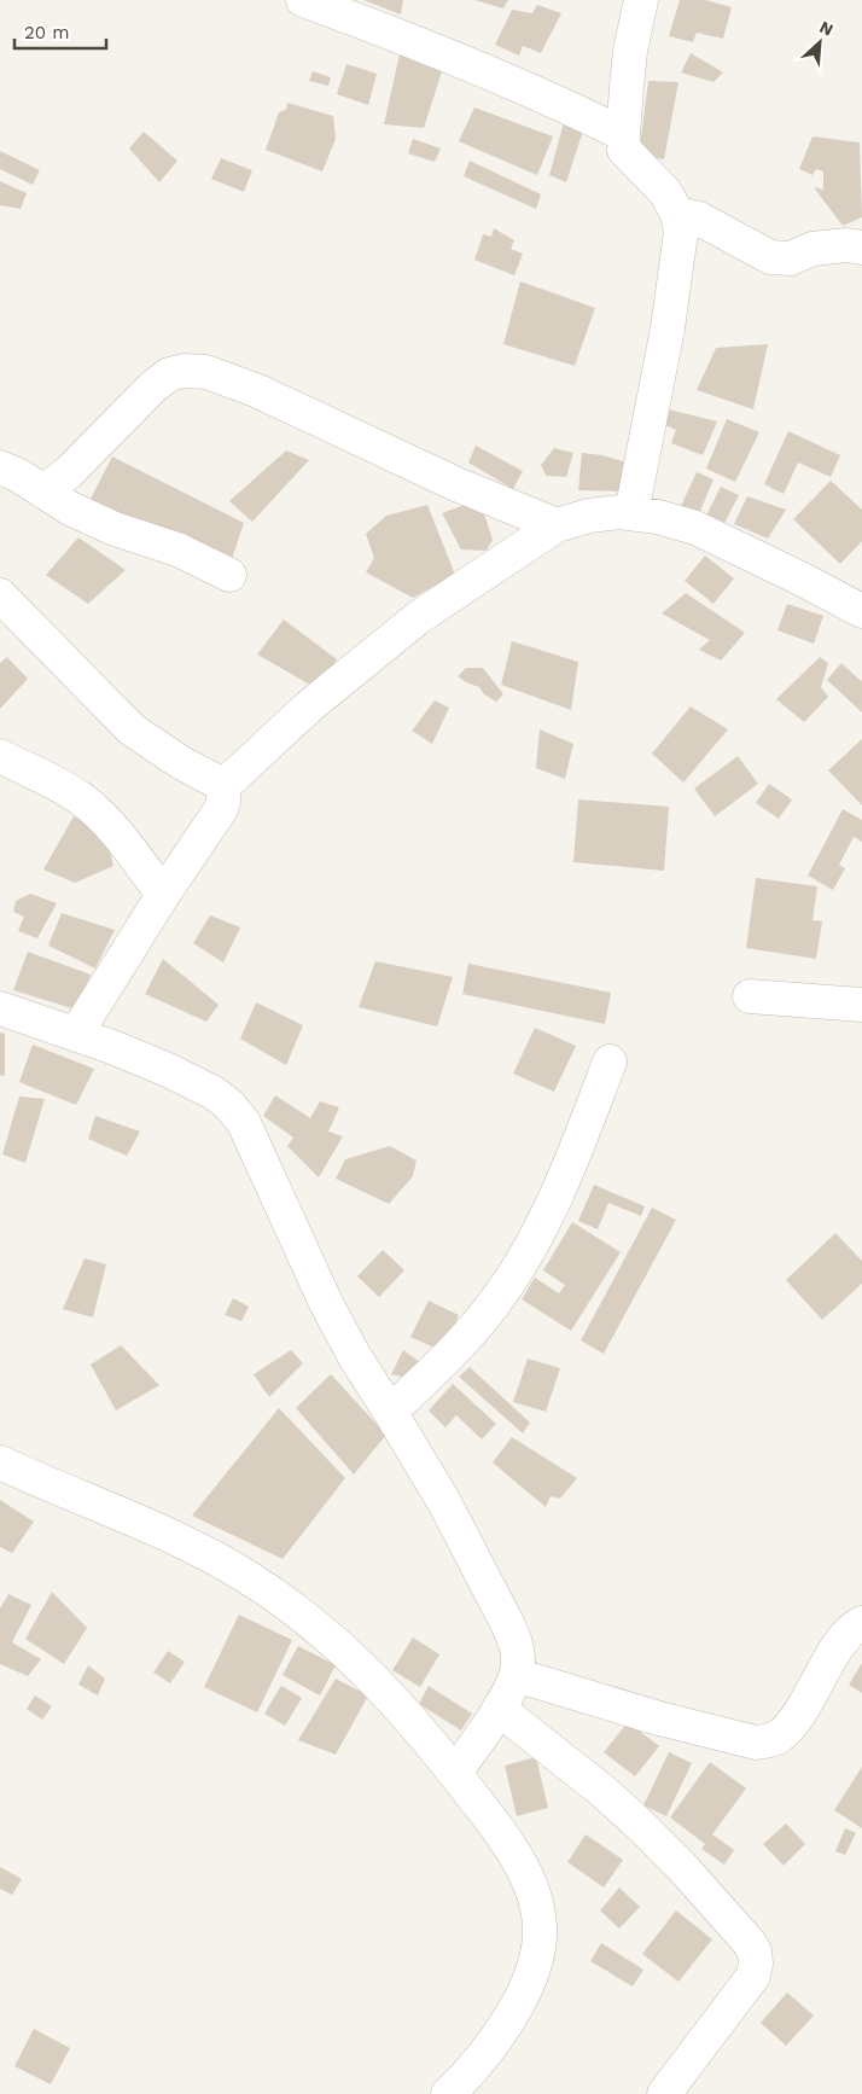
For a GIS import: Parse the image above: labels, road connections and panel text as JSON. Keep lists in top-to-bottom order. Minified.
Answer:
{"scale_bar":"20 m","north":"top right"}
